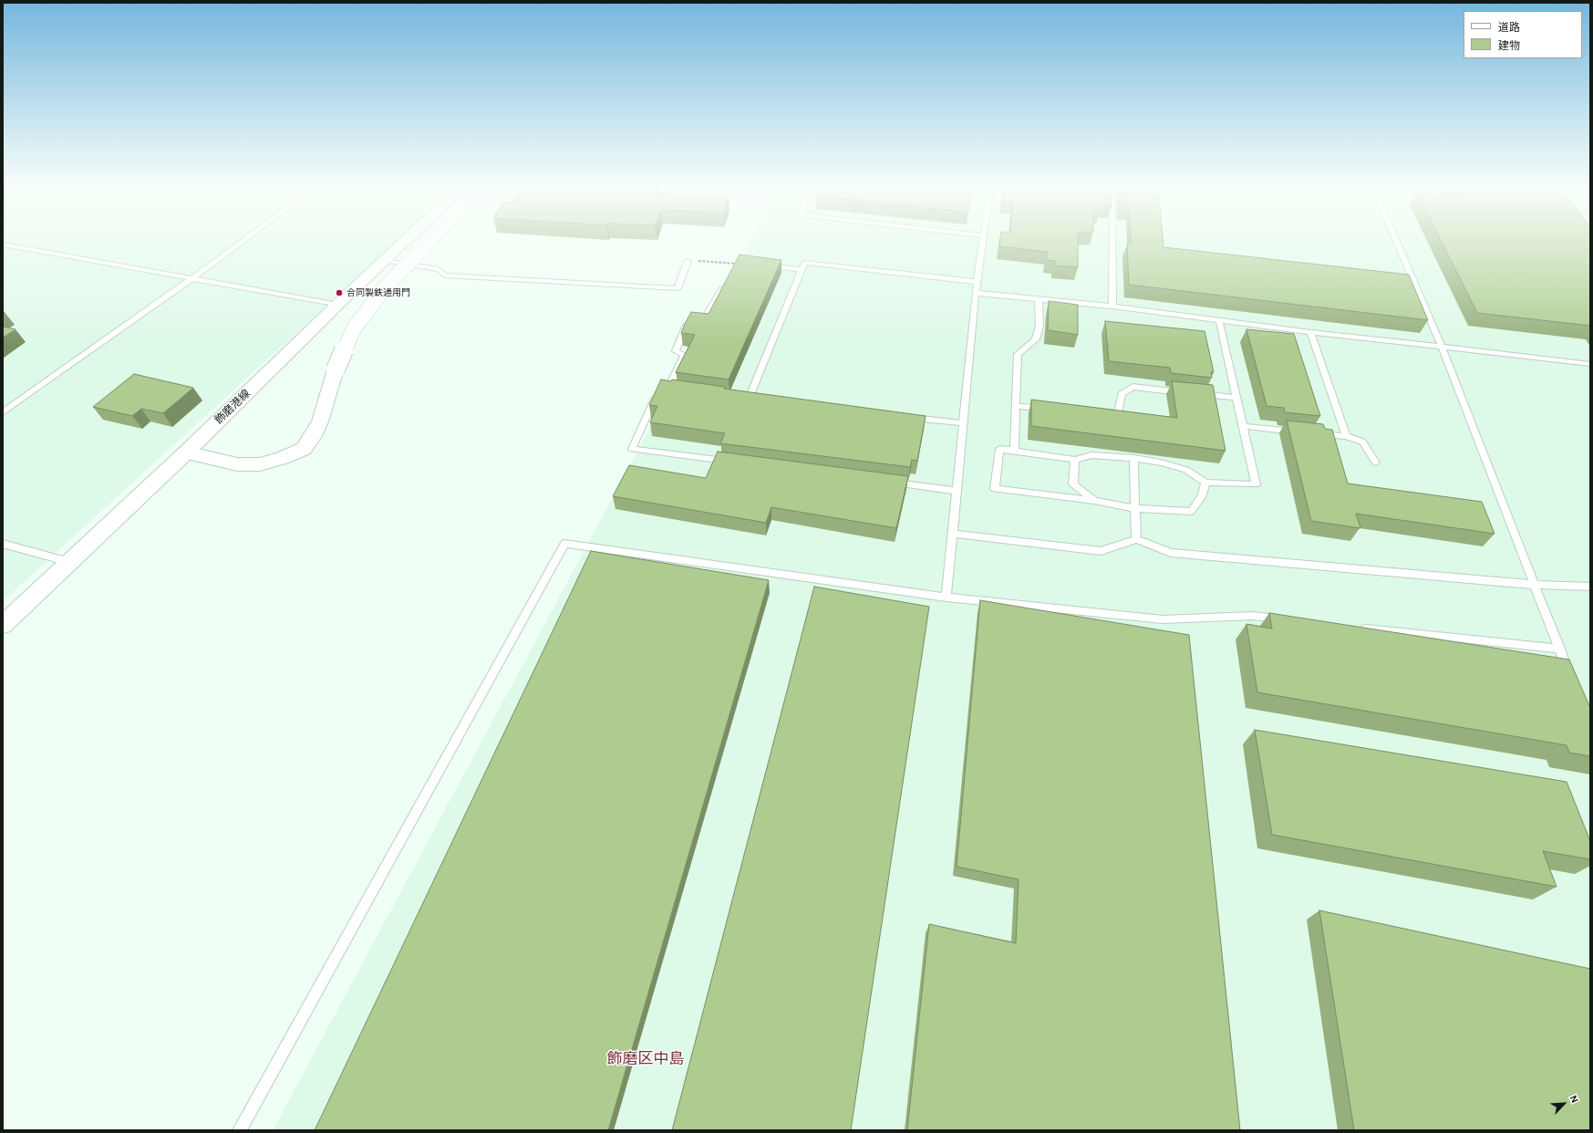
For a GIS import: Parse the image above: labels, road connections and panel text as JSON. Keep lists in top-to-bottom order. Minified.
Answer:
{"streets":{"main road":["飾磨港線"]},"districts":["飾磨区中島"],"places":["合同製鉄通用門"],"legend":["道路","建物"],"north":"top right"}
